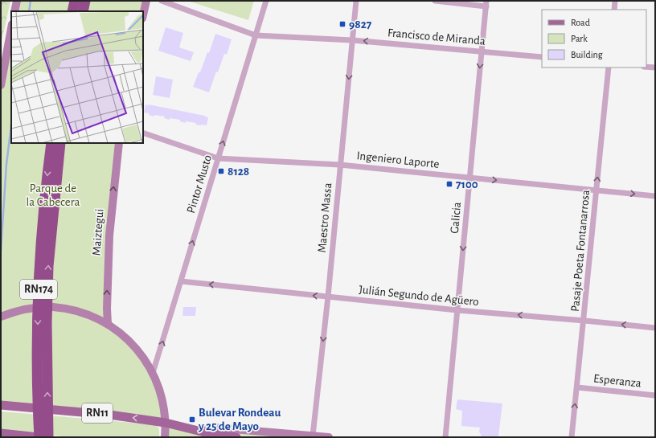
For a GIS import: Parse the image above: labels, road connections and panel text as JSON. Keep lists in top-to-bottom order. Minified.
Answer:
{"streets":{"highway":["RN174"],"main road":["Maiztegui","RN11"],"street":["Francisco de Miranda","Ingeniero Laporte","Pintor Musto","Maestro Massa","Galicia","Pasaje Poeta Fontanarrosa","Julián Segundo de Agüero","Esperanza"]},"crossings":[["Francisco de Miranda","Pintor Musto"],["Francisco de Miranda","Maestro Massa"],["Francisco de Miranda","Galicia"],["Ingeniero Laporte","Pintor Musto"],["Ingeniero Laporte","Maestro Massa"],["Ingeniero Laporte","Galicia"],["Ingeniero Laporte","Pasaje Poeta Fontanarrosa"],["Pintor Musto","Julián Segundo de Agüero"],["Maestro Massa","Julián Segundo de Agüero"],["Galicia","Julián Segundo de Agüero"],["Pasaje Poeta Fontanarrosa","Julián Segundo de Agüero"],["Pasaje Poeta Fontanarrosa","Esperanza"]],"one_way":["Ingeniero Laporte","Pintor Musto","Maestro Massa","Galicia","Maiztegui","Pasaje Poeta Fontanarrosa","Julián Segundo de Agüero"],"parks":["Parque de la Cabecera"],"places":{"transit":["9827","8128","7100","Bulevar Rondeau y 25 de Mayo"]},"legend":["Road","Park","Building"]}
